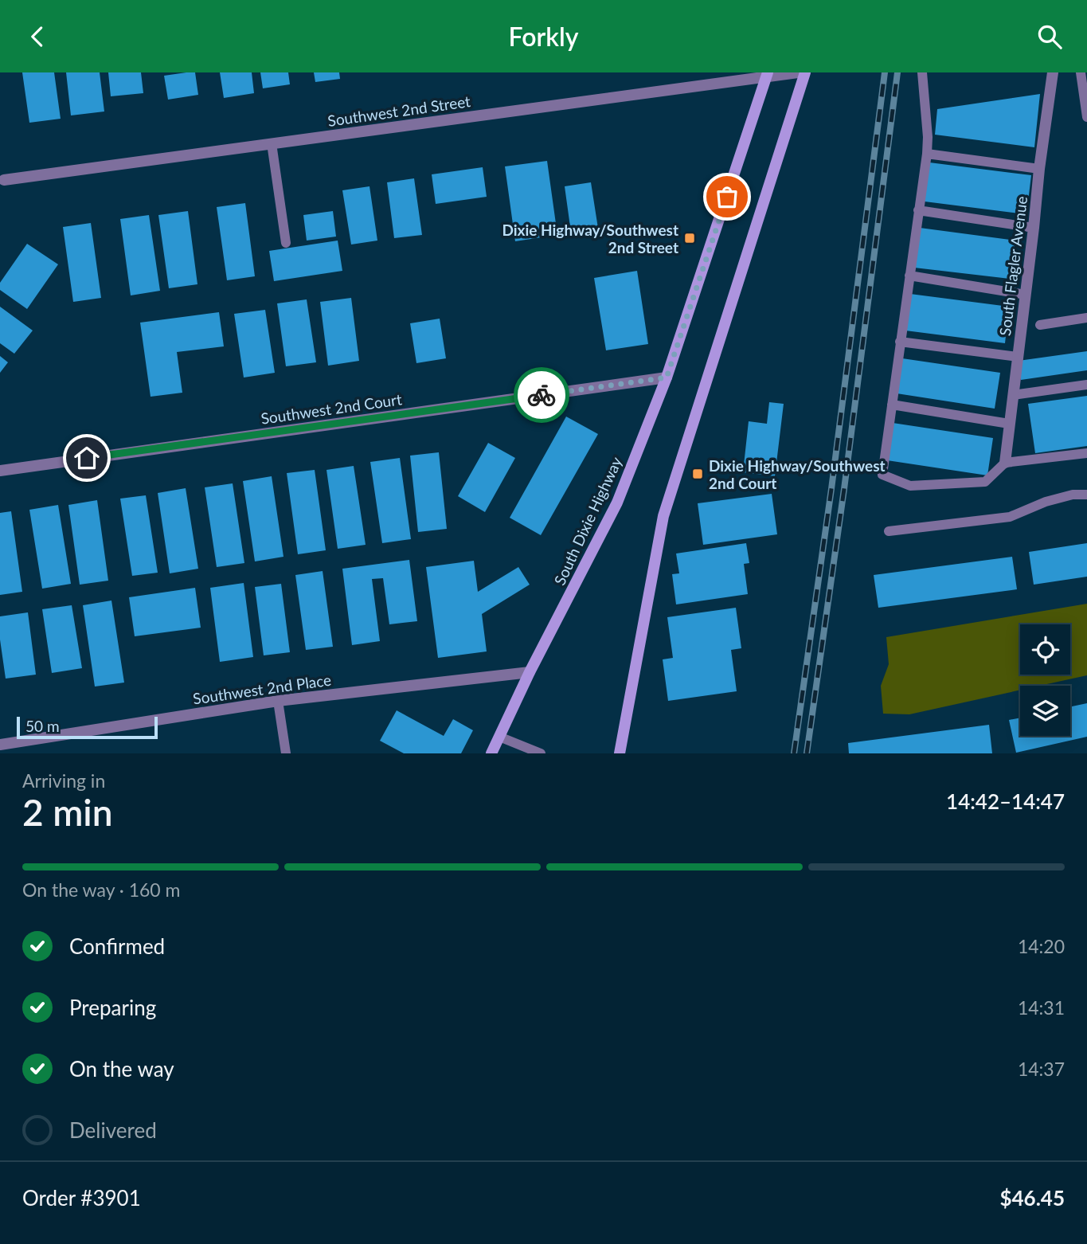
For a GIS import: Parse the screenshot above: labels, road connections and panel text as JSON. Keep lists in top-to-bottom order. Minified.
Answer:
{"streets":{"main road":["South Dixie Highway"],"street":["Southwest 2nd Street","South Flagler Avenue","Southwest 2nd Court","Southwest 2nd Place"]},"crossings":[["Southwest 2nd Street","South Dixie Highway"],["Southwest 2nd Court","South Dixie Highway"],["South Dixie Highway","Southwest 2nd Place"]],"places":{"transit":["Dixie Highway/Southwest 2nd Street","Dixie Highway/Southwest 2nd Court"]},"scale_bar":"50 m","page":{"header":"Forkly","scale":"50 m","heading":["2 min","Arriving in","14:42–14:47"],"panel":["Order #3901","$46.45"],"bar":"On the way · 160 m","list":[["Confirmed","14:20"],["Preparing","14:31"],["On the way","14:37"],"Delivered"]}}
